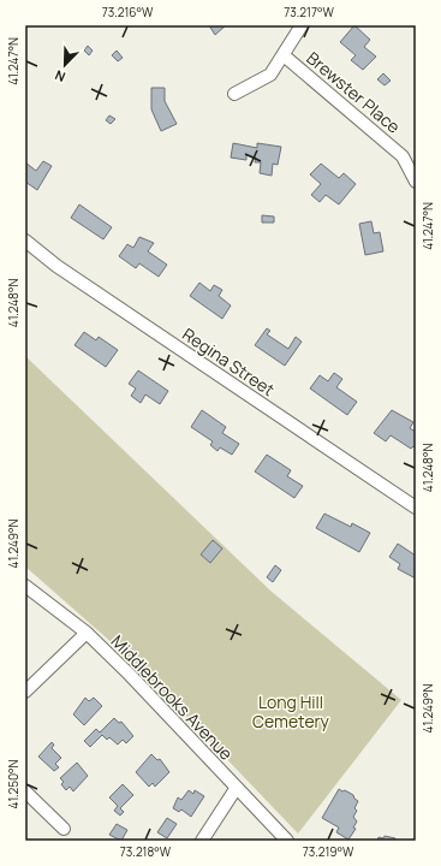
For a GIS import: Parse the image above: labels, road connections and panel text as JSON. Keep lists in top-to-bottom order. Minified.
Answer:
{"streets":{"street":["Brewster Place","Regina Street","Middlebrooks Avenue"]},"parks":["Long Hill Cemetery"],"north":"bottom left","coordinates":["73.216°W","73.217°W","41.247°N","41.248°N","41.249°N","41.250°N","73.218°W","73.219°W"]}
